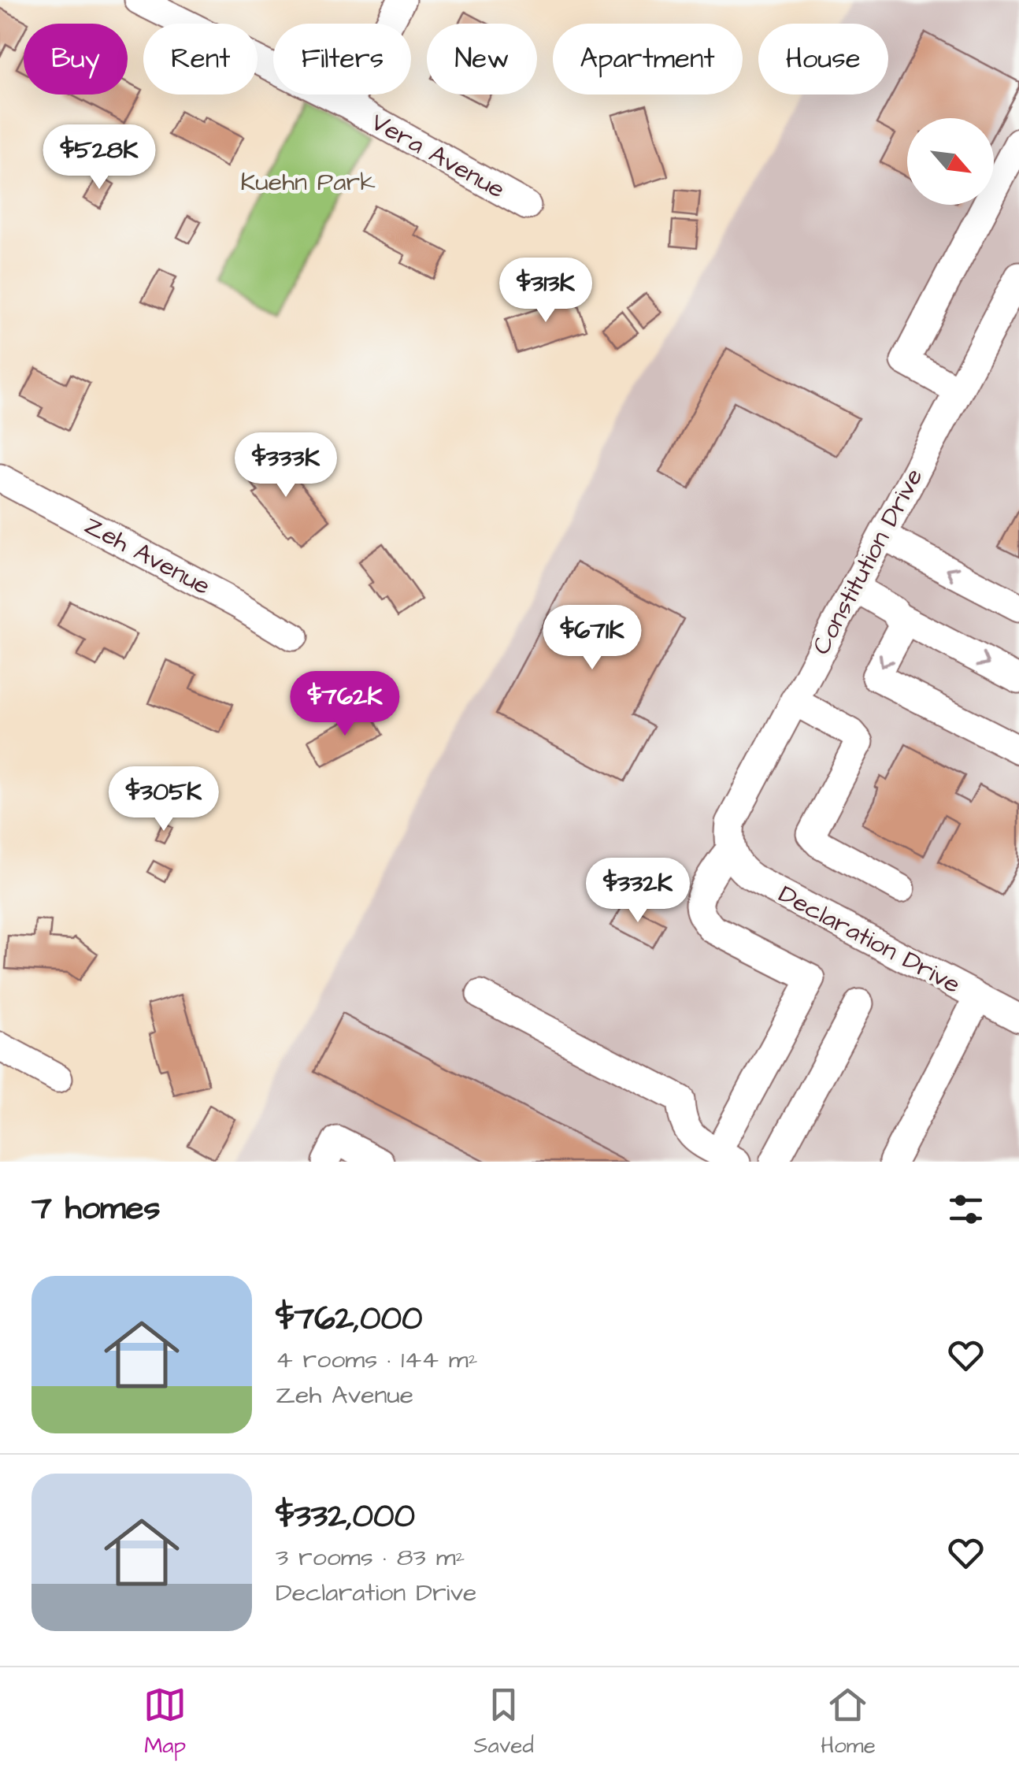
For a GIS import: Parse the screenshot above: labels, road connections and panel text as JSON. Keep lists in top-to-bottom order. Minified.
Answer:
{"streets":{"street":["Vera Avenue","Zeh Avenue","Constitution Drive","Declaration Drive"]},"crossings":[["Constitution Drive","Declaration Drive"]],"parks":["Kuehn Park"],"north":"bottom right","page":{"chip":["Buy","Rent","Filters","New","Apartment","House"],"price":["$528K","$313K","$333K","$671K","$762K","$305K","$332K"],"heading":"7 homes","list":[{"name":"$762,000","note":"4 rooms · 144 m² · Zeh Avenue"},{"name":"$332,000","note":"3 rooms · 83 m² · Declaration Drive"}],"tabs":["Map","Saved","Home"]}}
